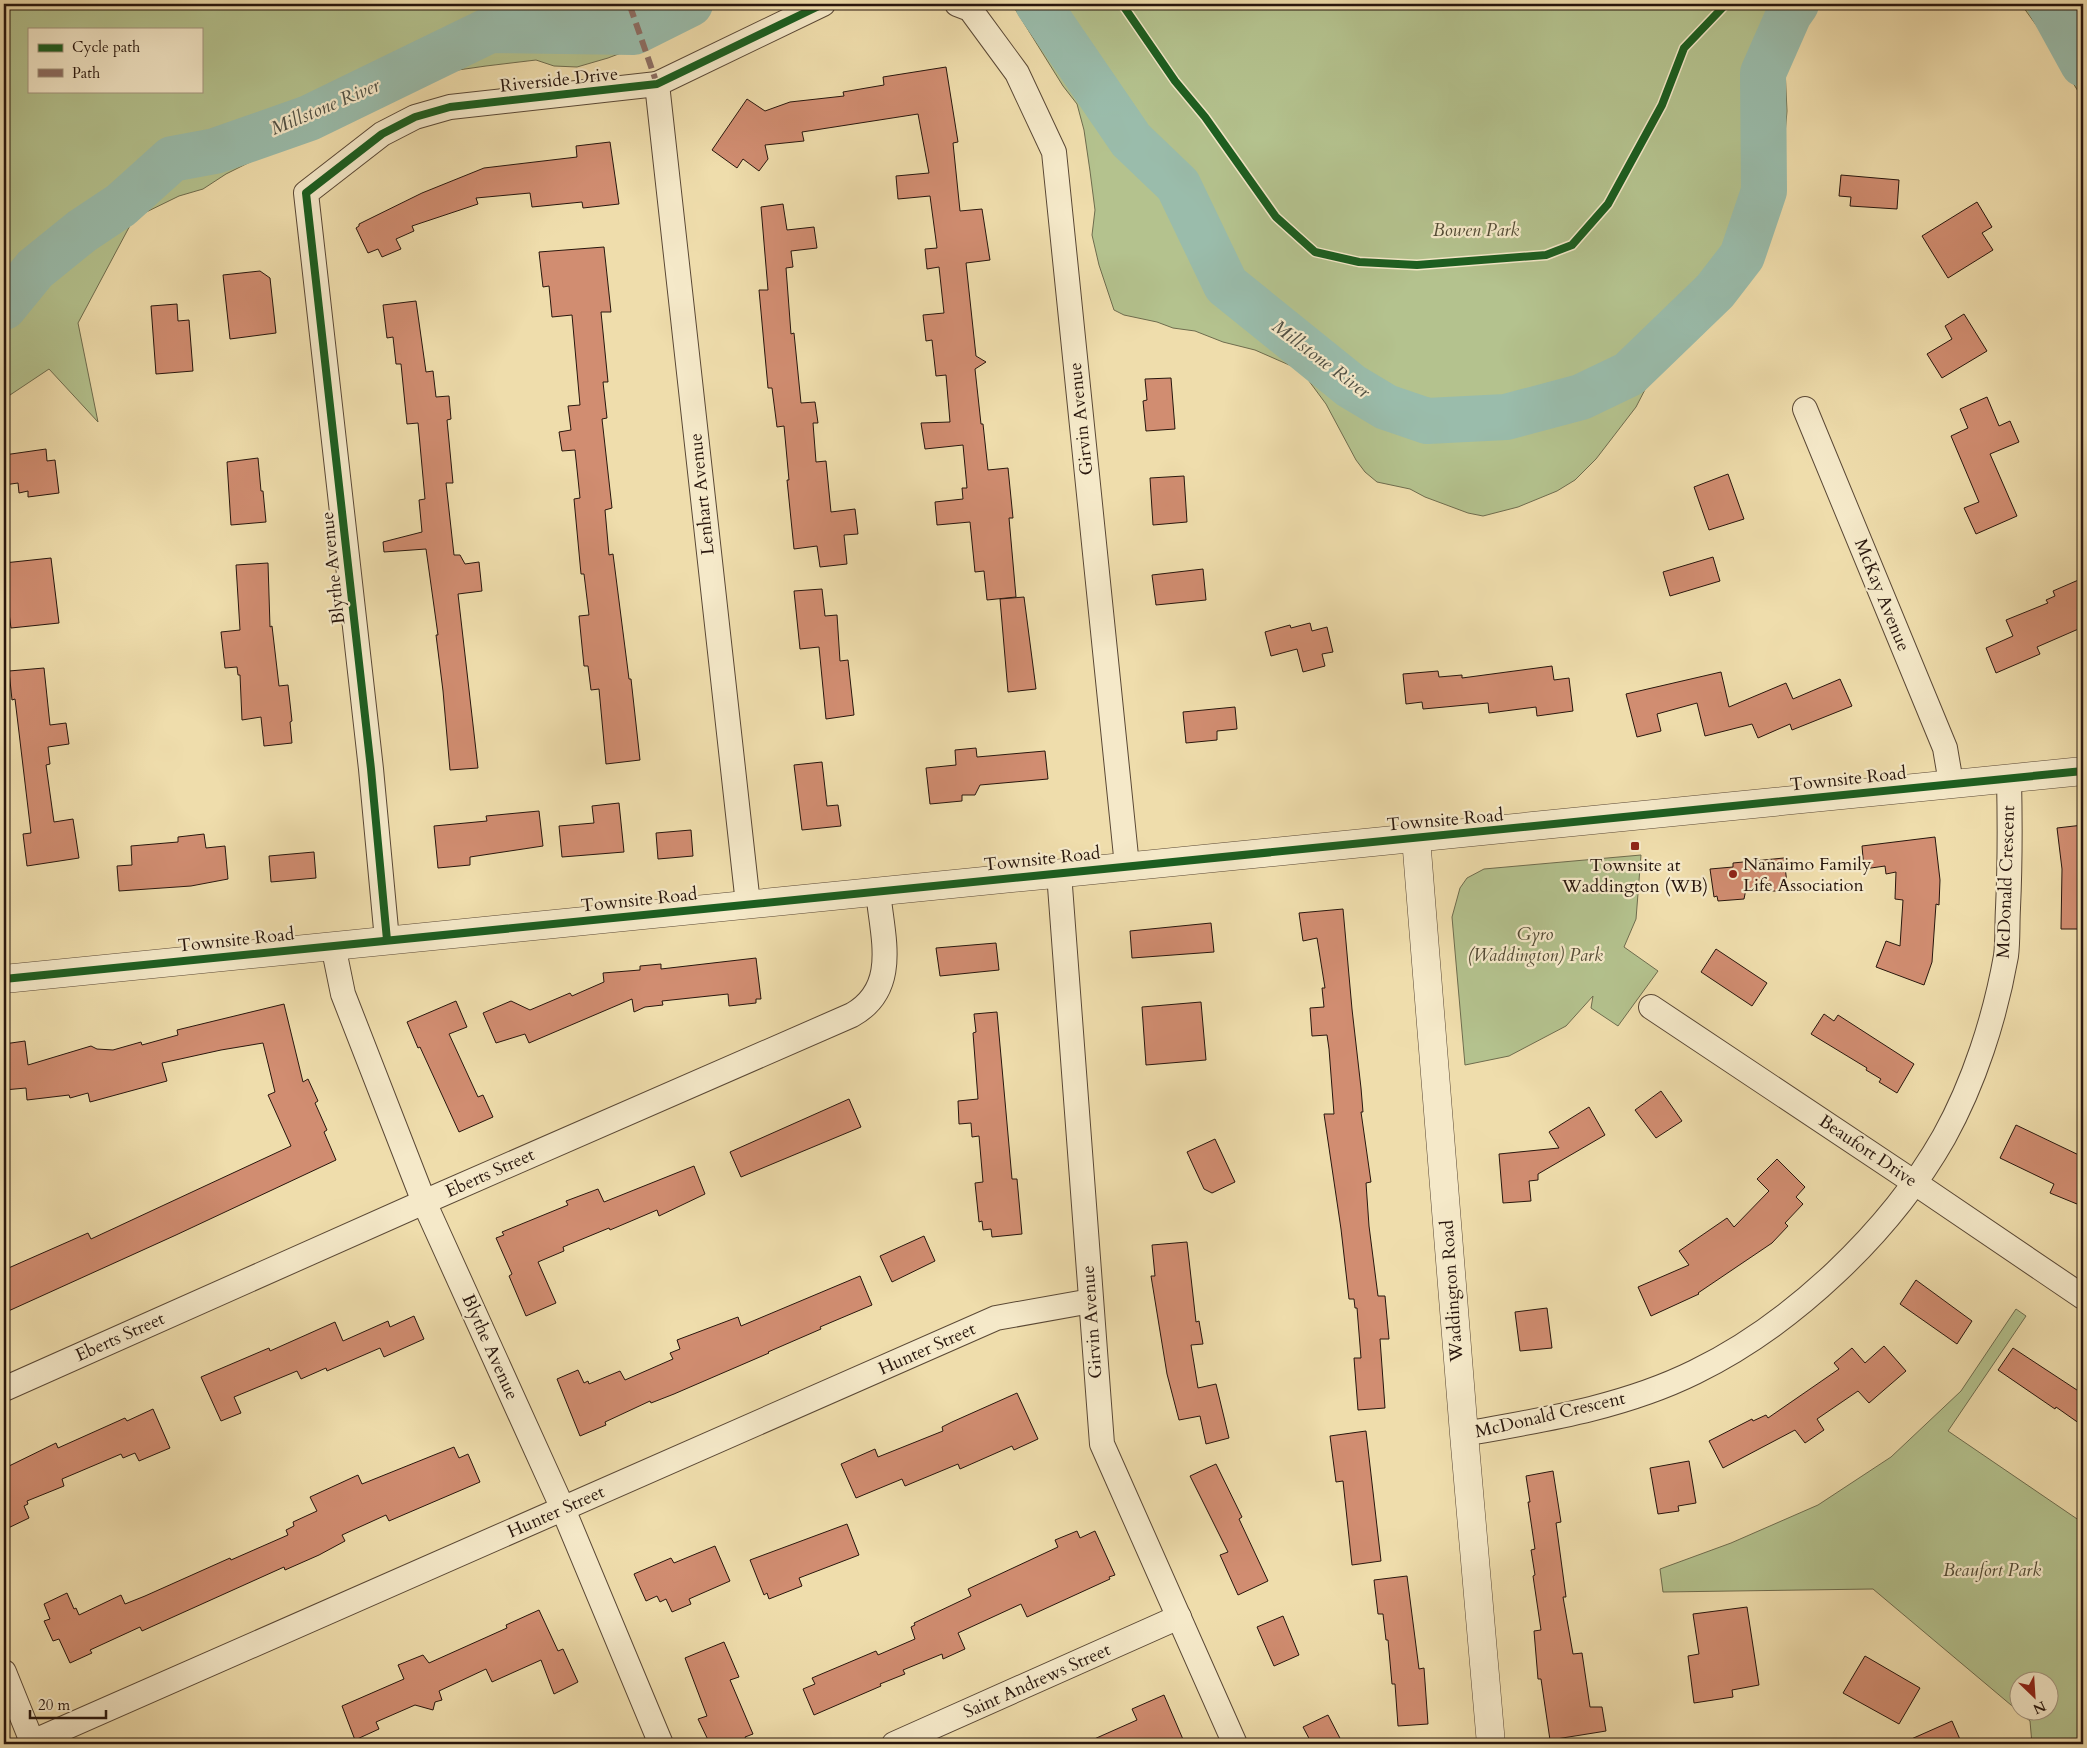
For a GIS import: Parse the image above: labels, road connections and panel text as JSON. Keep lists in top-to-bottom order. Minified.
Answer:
{"streets":{"street":["Riverside Drive","Girvin Avenue","Lenhart Avenue","Blythe Avenue","McKay Avenue","Townsite Road","McDonald Crescent","Beaufort Drive","Eberts Street","Waddington Road","Hunter Street","Saint Andrews Street"]},"crossings":[["Riverside Drive","Lenhart Avenue"],["Riverside Drive","Blythe Avenue"],["Girvin Avenue","Townsite Road"],["Girvin Avenue","Hunter Street"],["Girvin Avenue","Saint Andrews Street"],["Lenhart Avenue","Townsite Road"],["Blythe Avenue","Townsite Road"],["Blythe Avenue","Eberts Street"],["Blythe Avenue","Hunter Street"],["McKay Avenue","Townsite Road"],["Townsite Road","McDonald Crescent"],["Townsite Road","Eberts Street"],["Townsite Road","Waddington Road"],["McDonald Crescent","Beaufort Drive"],["McDonald Crescent","Waddington Road"]],"water":["Millstone River"],"parks":["Bowen Park","Gyro (Waddington) Park","Beaufort Park"],"places":{"transit":["Townsite at Waddington (WB)"],"other":["Nanaimo Family Life Association"]},"legend":["Cycle path","Path"],"scale_bar":"20 m","north":"bottom right"}
